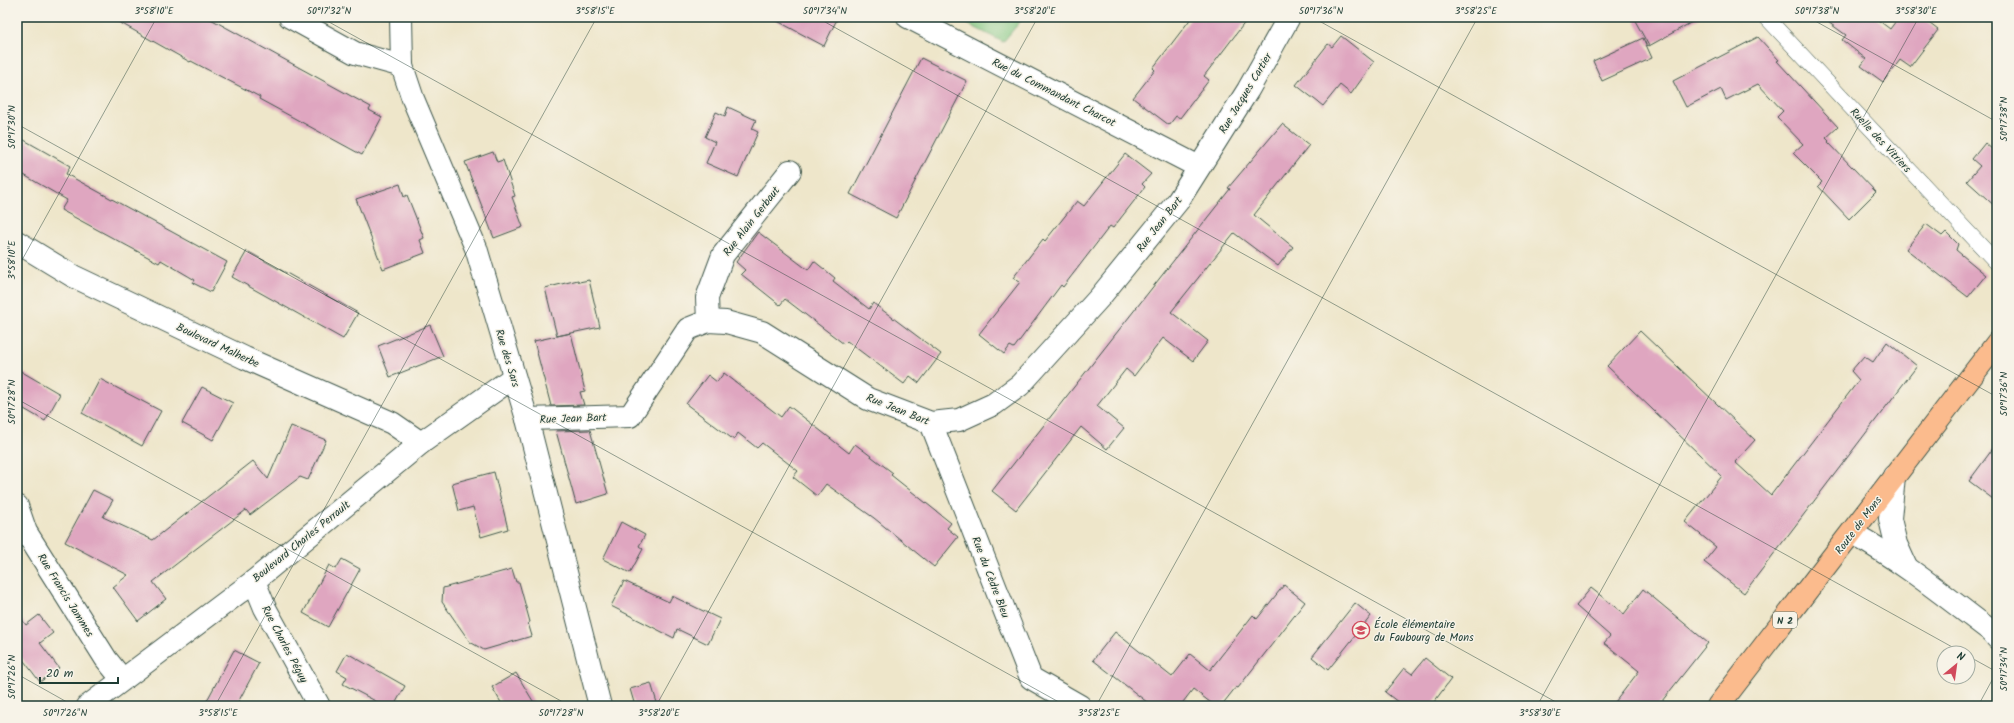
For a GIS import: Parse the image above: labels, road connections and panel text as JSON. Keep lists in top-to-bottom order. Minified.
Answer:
{"streets":{"main road":["Route de Mons","N 2"],"street":["Rue du Commandant Charcot","Rue Jacques Cartier","Rue Alain Gerbaut","Rue Jean Bart","Boulevard Malherbe","Rue des Sars","Boulevard Charles Perrault","Rue du Cèdre Bleu","Rue Francis Jammes","Rue Charles Péguy"],"lane":["Ruelle des Vitriers"]},"crossings":[["Rue du Commandant Charcot","Rue Jacques Cartier"],["Rue du Commandant Charcot","Rue Jean Bart"],["Rue Jacques Cartier","Rue Jean Bart"],["Rue Alain Gerbaut","Rue Jean Bart"],["Rue Jean Bart","Rue des Sars"],["Rue Jean Bart","Rue du Cèdre Bleu"],["Boulevard Malherbe","Boulevard Charles Perrault"],["Rue des Sars","Boulevard Charles Perrault"],["Boulevard Charles Perrault","Rue Francis Jammes"],["Boulevard Charles Perrault","Rue Charles Péguy"]],"places":{"school or university":["École élémentaire du Faubourg de Mons"]},"scale_bar":"20 m","north":"top right","coordinates":["3°58'10\"E","50°17'32\"N","3°58'15\"E","50°17'34\"N","3°58'20\"E","50°17'36\"N","3°58'25\"E","50°17'38\"N","3°58'30\"E","50°17'30\"N","50°17'28\"N","50°17'26\"N"]}
